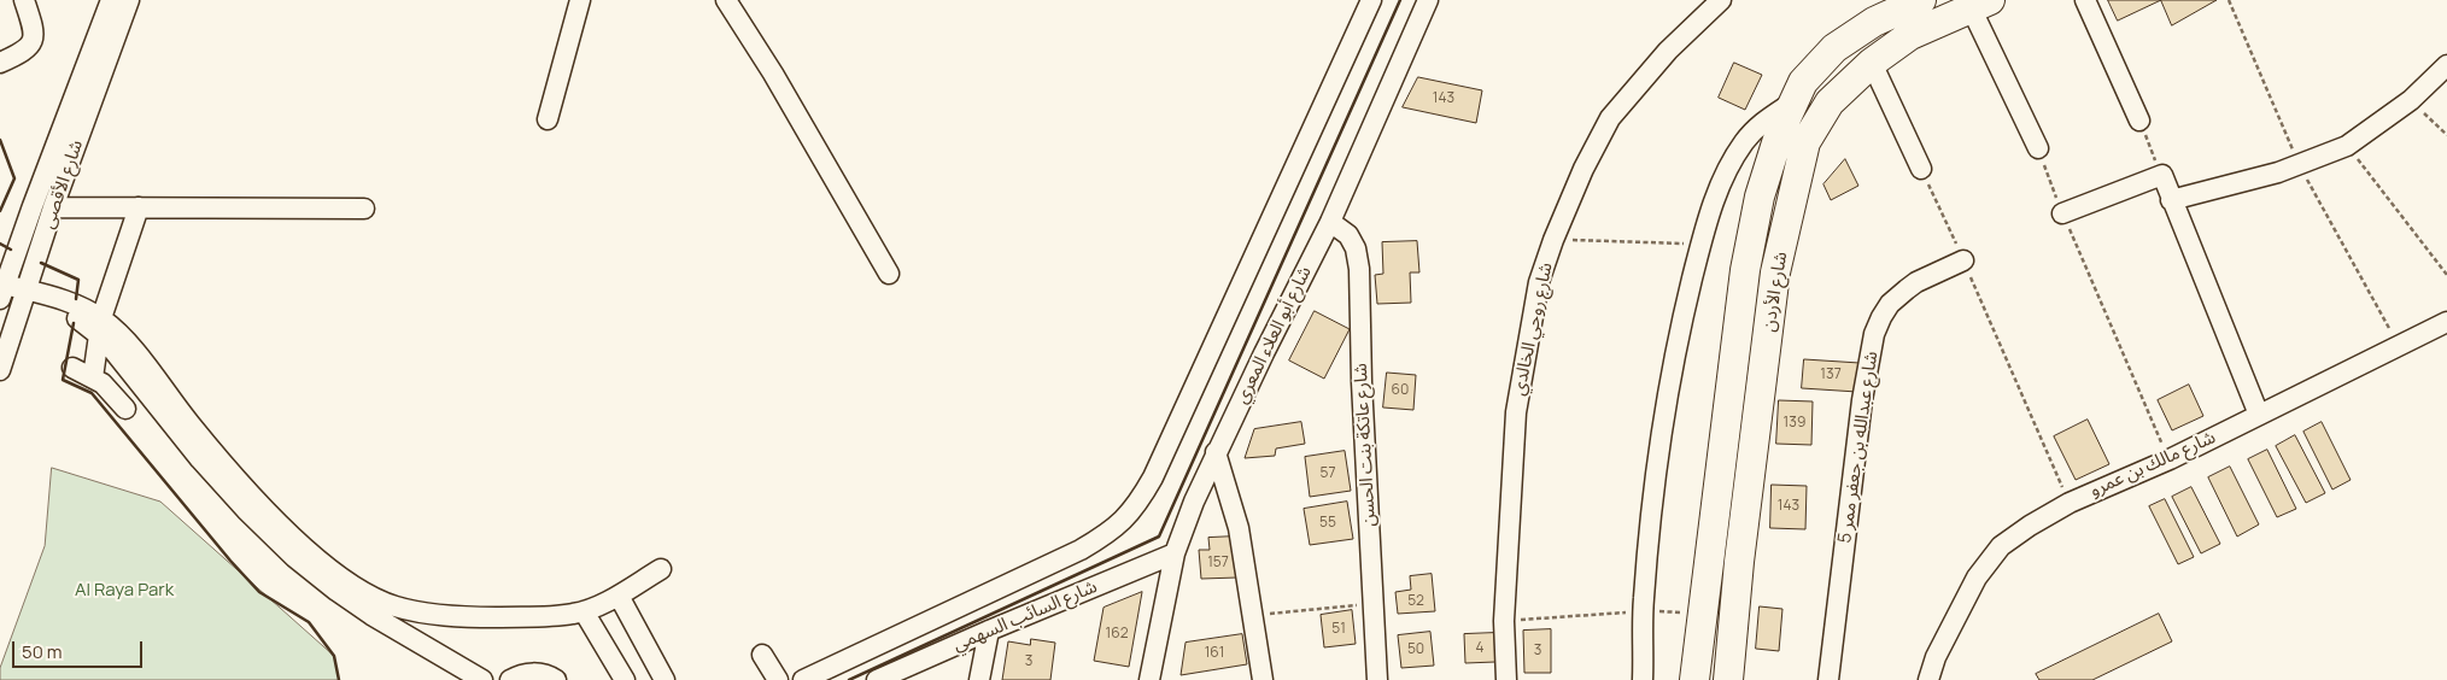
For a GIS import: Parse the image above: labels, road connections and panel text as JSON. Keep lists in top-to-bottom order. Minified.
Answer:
{"streets":{"highway":["شارع الأردن"],"street":["شارع الأقصى","شارع روحي الخالدي","شارع أبو العلاء المعري","شارع عاتكة بنت الحسن","شارع عبدالله بن جعفر ممر 5","شارع مالك بن عمرو","شارع السائب السهمي"]},"crossings":[["شارع أبو العلاء المعري","شارع عاتكة بنت الحسن"],["شارع أبو العلاء المعري","شارع السائب السهمي"]],"parks":["Al Raya Park"],"house_numbers":["143","137","60","139","57","143","55","157","52","51","162","4","50","3","161","3"],"scale_bar":"50 m"}
